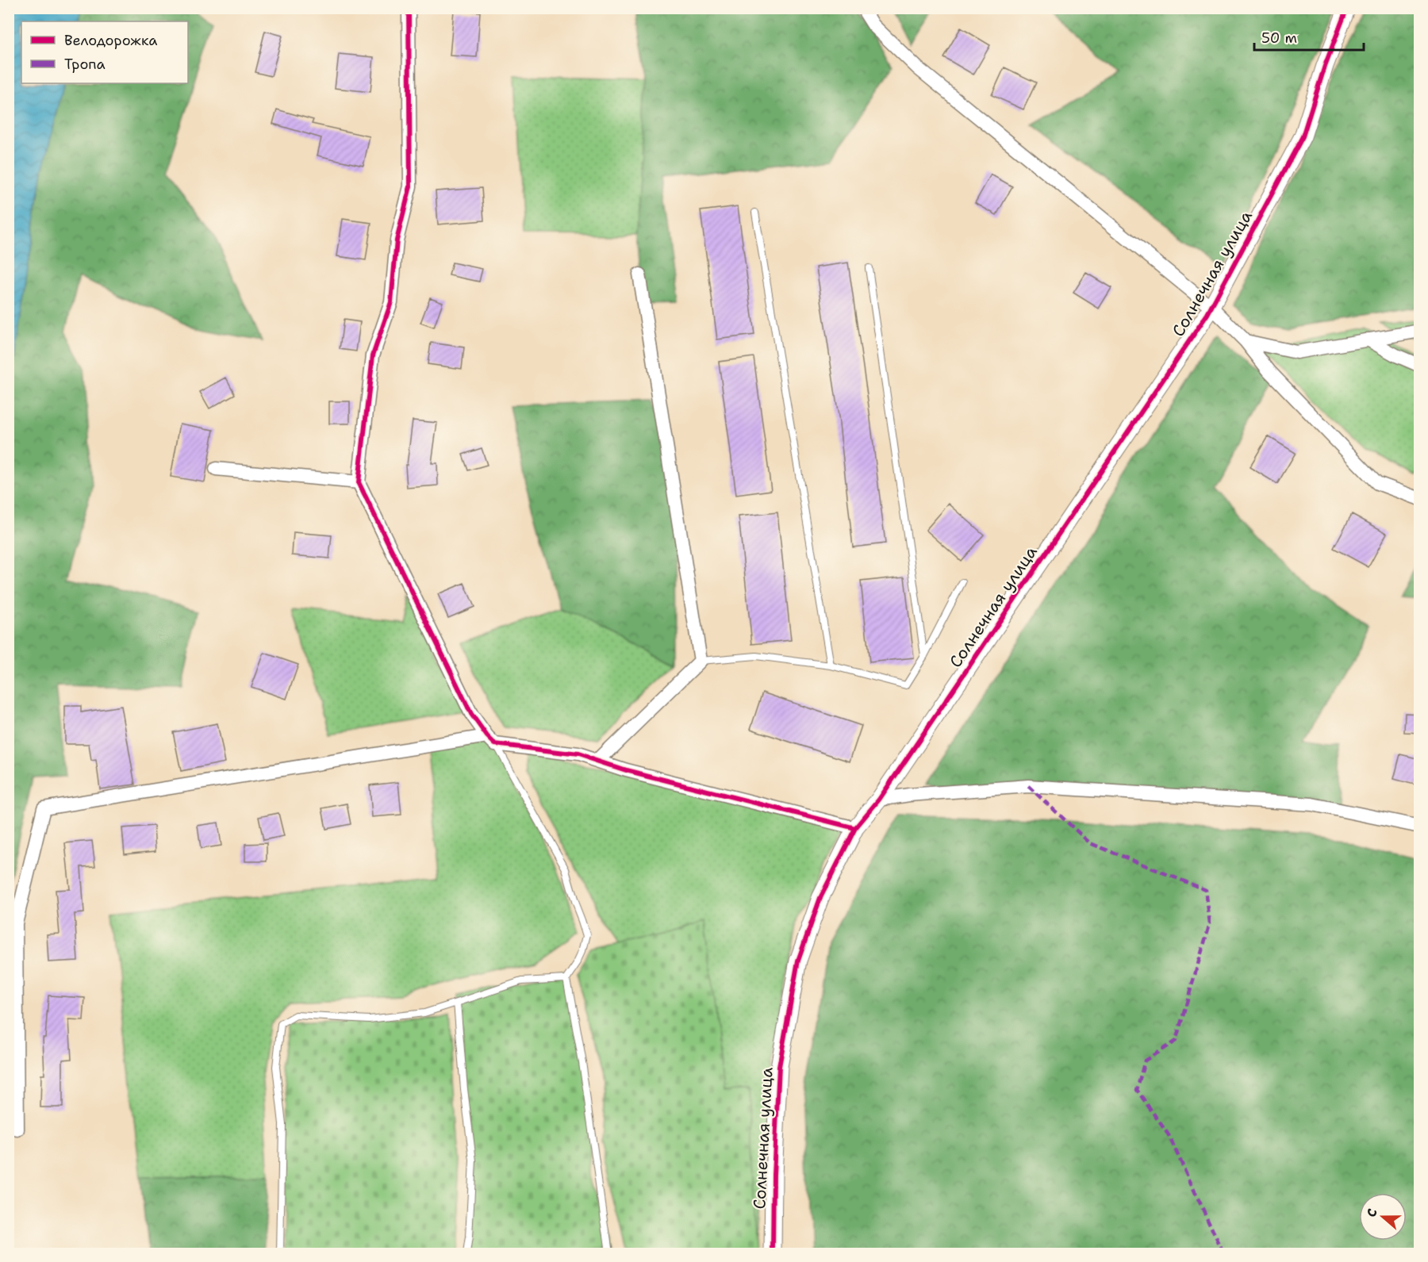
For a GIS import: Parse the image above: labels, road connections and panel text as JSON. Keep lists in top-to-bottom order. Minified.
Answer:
{"streets":{"street":["Солнечная улица"]},"legend":["Велодорожка","Тропа"],"scale_bar":"50 m","north":"left"}
